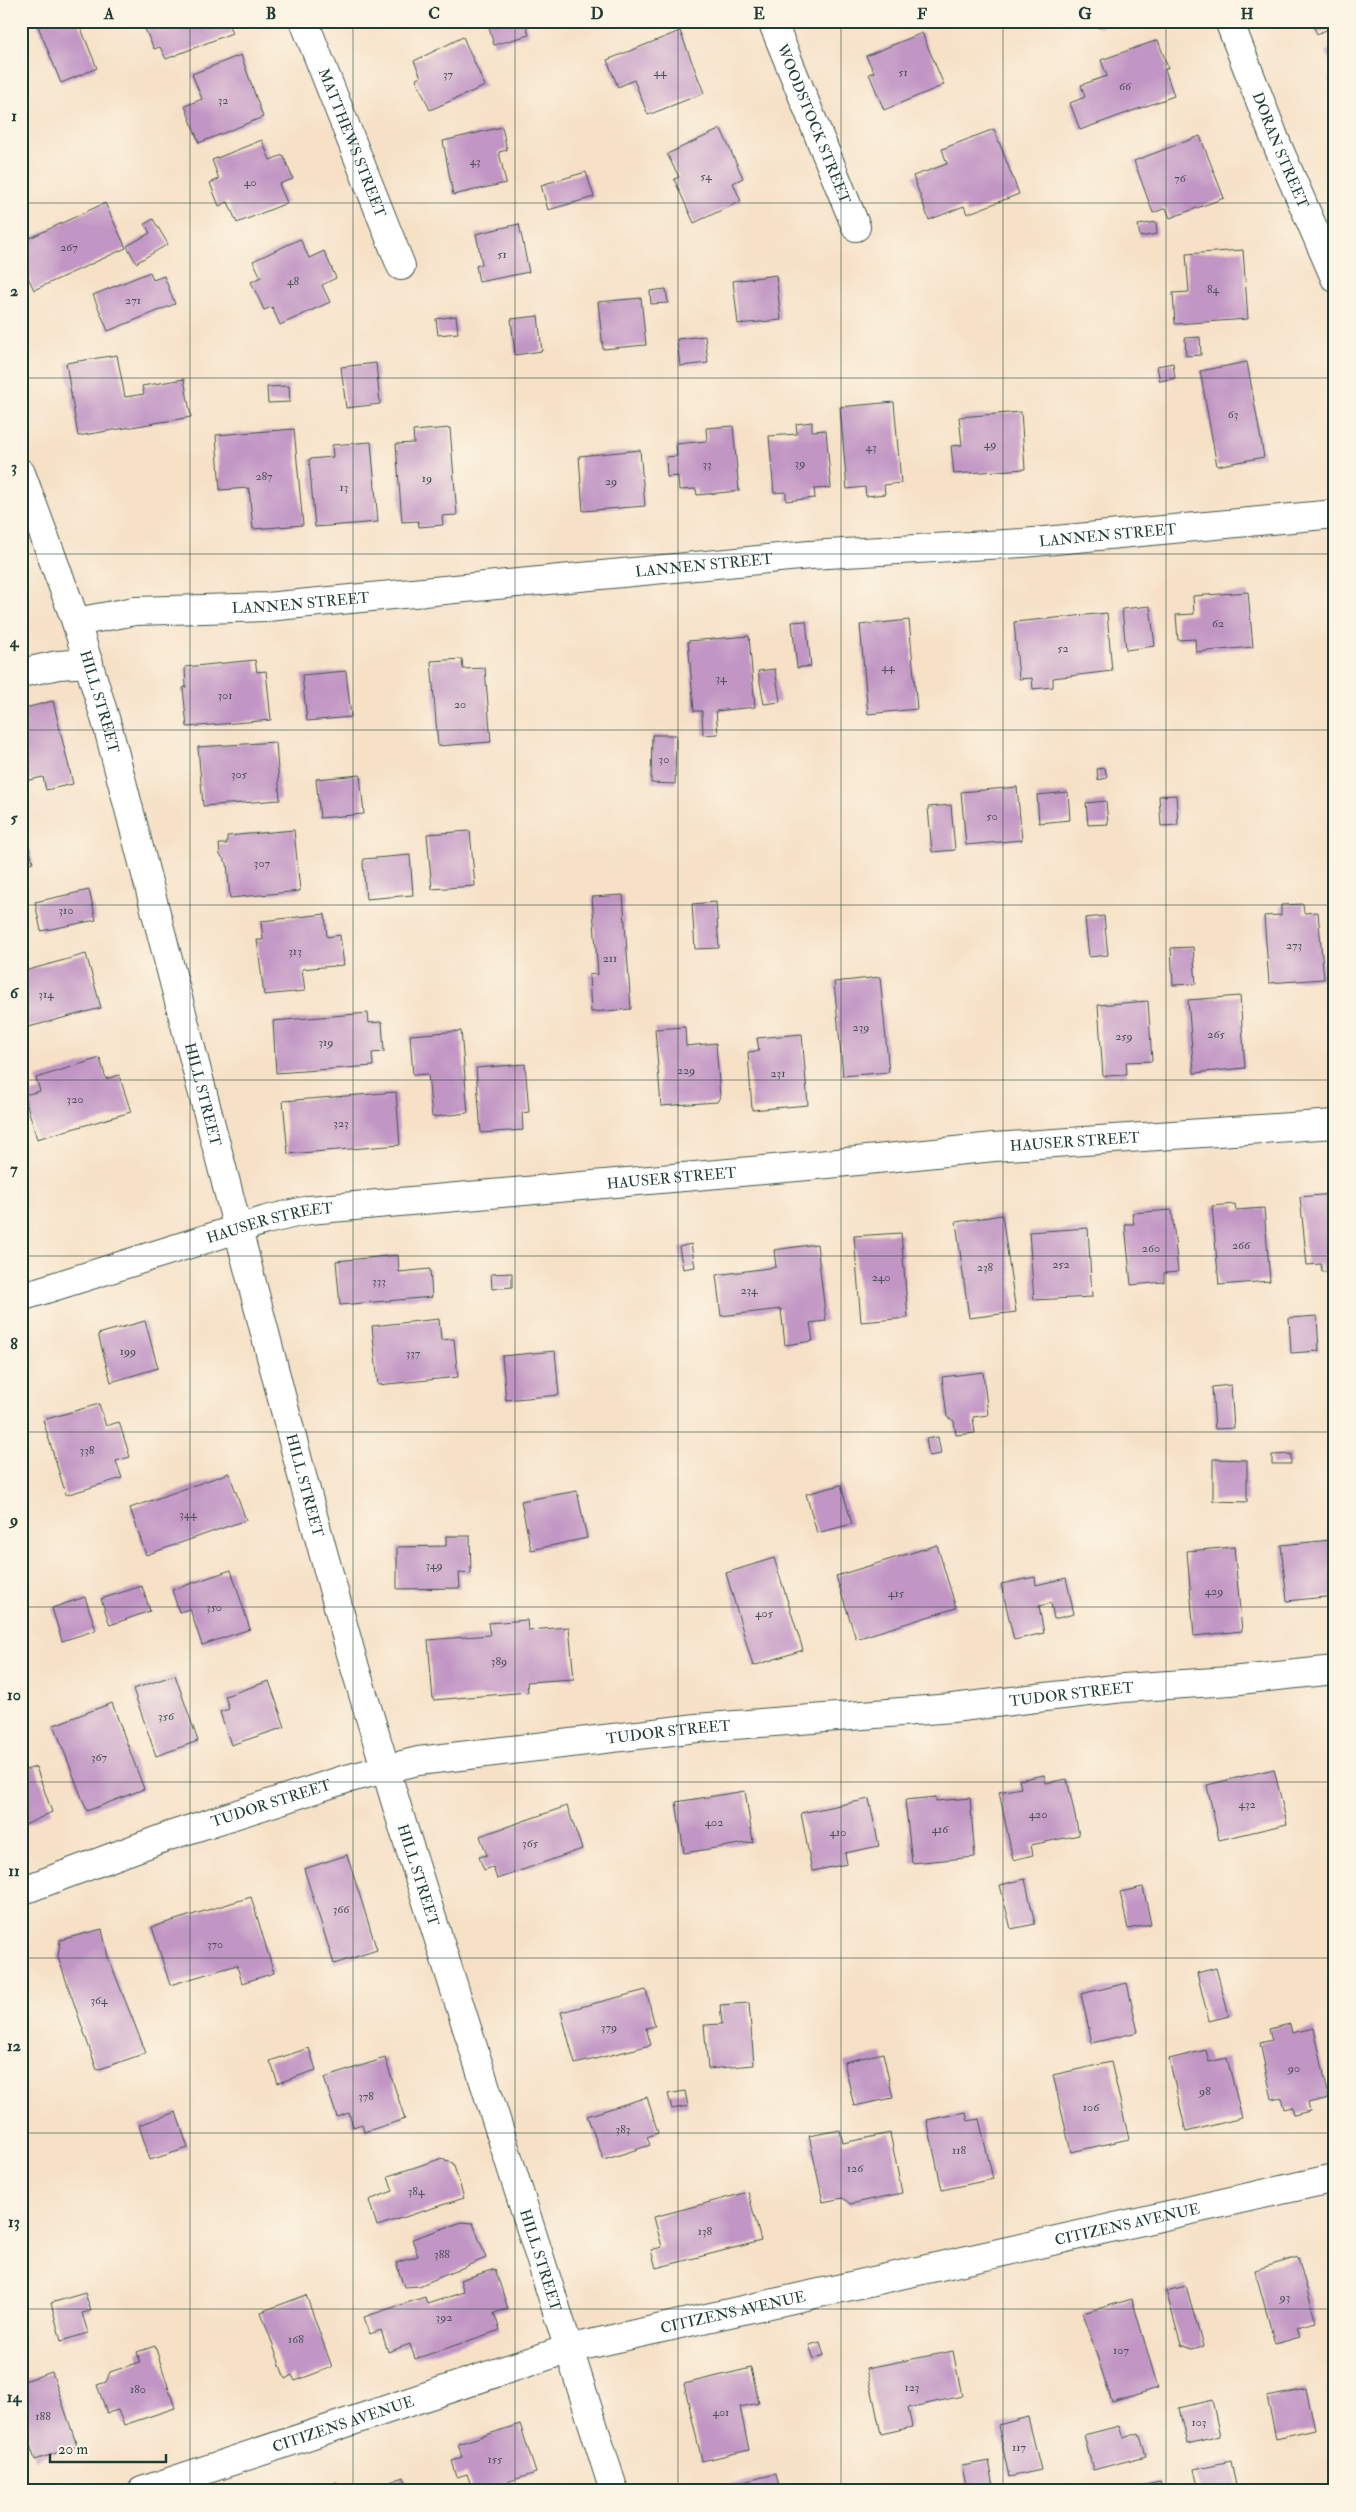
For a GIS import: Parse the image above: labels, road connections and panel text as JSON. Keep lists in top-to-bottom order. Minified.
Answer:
{"streets":{"street":["WOODSTOCK STREET","MATTHEWS STREET","DORAN STREET","LANNEN STREET","HILL STREET","HAUSER STREET","TUDOR STREET","CITIZENS AVENUE"]},"crossings":[["LANNEN STREET","HILL STREET"],["HILL STREET","HAUSER STREET"],["HILL STREET","TUDOR STREET"],["HILL STREET","CITIZENS AVENUE"]],"house_numbers":["44","51","37","66","32","43","54","76","40","267","51","48","84","271","63","49","43","39","33","287","19","29","13","62","52","44","34","301","20","30","305","50","307","310","273","313","211","314","239","265","259","319","229","231","320","323","266","260","252","238","240","333","234","199","337","338","344","349","429","415","350","405","389","356","367","432","420","402","416","410","365","366","370","364","379","90","98","378","106","383","118","126","384","138","388","93","392","168","107","123","180","401","188","103","117","155"],"scale_bar":"20 m","grid":{"columns":["A","B","C","D","E","F","G","H"],"rows":["1","2","3","4","5","6","7","8","9","10","11","12","13","14"]}}
